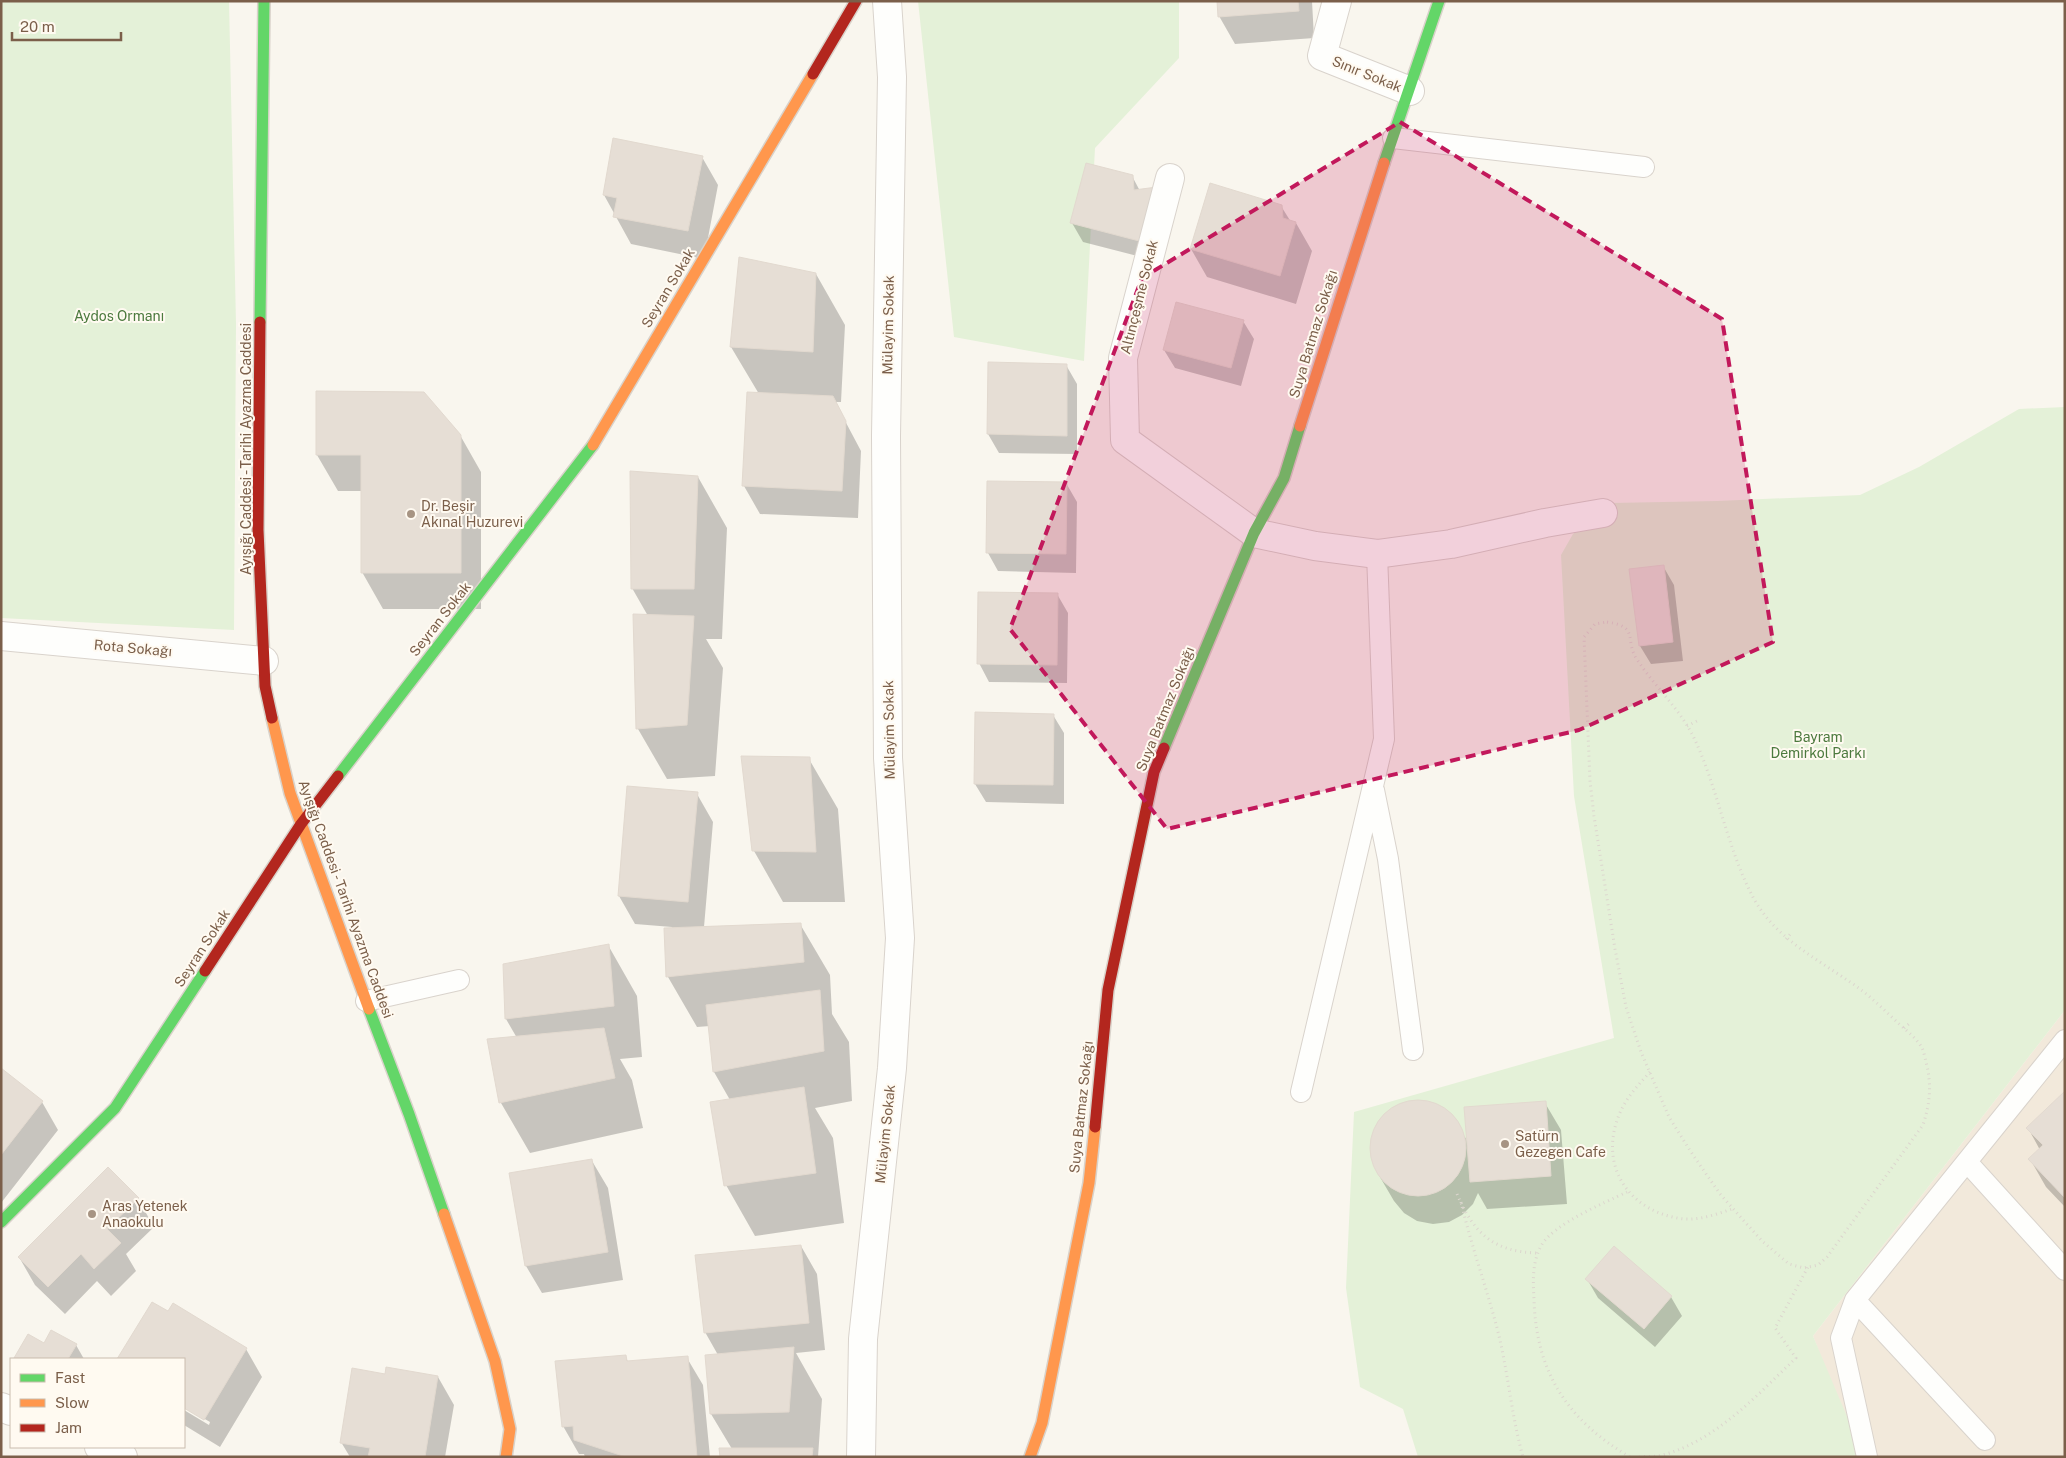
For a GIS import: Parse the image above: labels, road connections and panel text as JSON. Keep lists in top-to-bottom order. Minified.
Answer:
{"streets":{"street":["Sınır Sokak","Seyran Sokak","Altınçeşme Sokak","Mülayim Sokak","Suya Batmaz Sokağı","Ayışığı Caddesi - Tarihi Ayazma Caddesi","Rota Sokağı"]},"crossings":[["Sınır Sokak","Suya Batmaz Sokağı"],["Seyran Sokak","Ayışığı Caddesi - Tarihi Ayazma Caddesi"],["Altınçeşme Sokak","Suya Batmaz Sokağı"],["Ayışığı Caddesi - Tarihi Ayazma Caddesi","Rota Sokağı"]],"parks":["Aydos Ormanı","Bayram Demirkol Parkı"],"places":["Dr. Beşir Akınal Huzurevi","Satürn Gezegen Cafe","Aras Yetenek Anaokulu"],"legend":["Fast","Slow","Jam"],"scale_bar":"20 m"}
